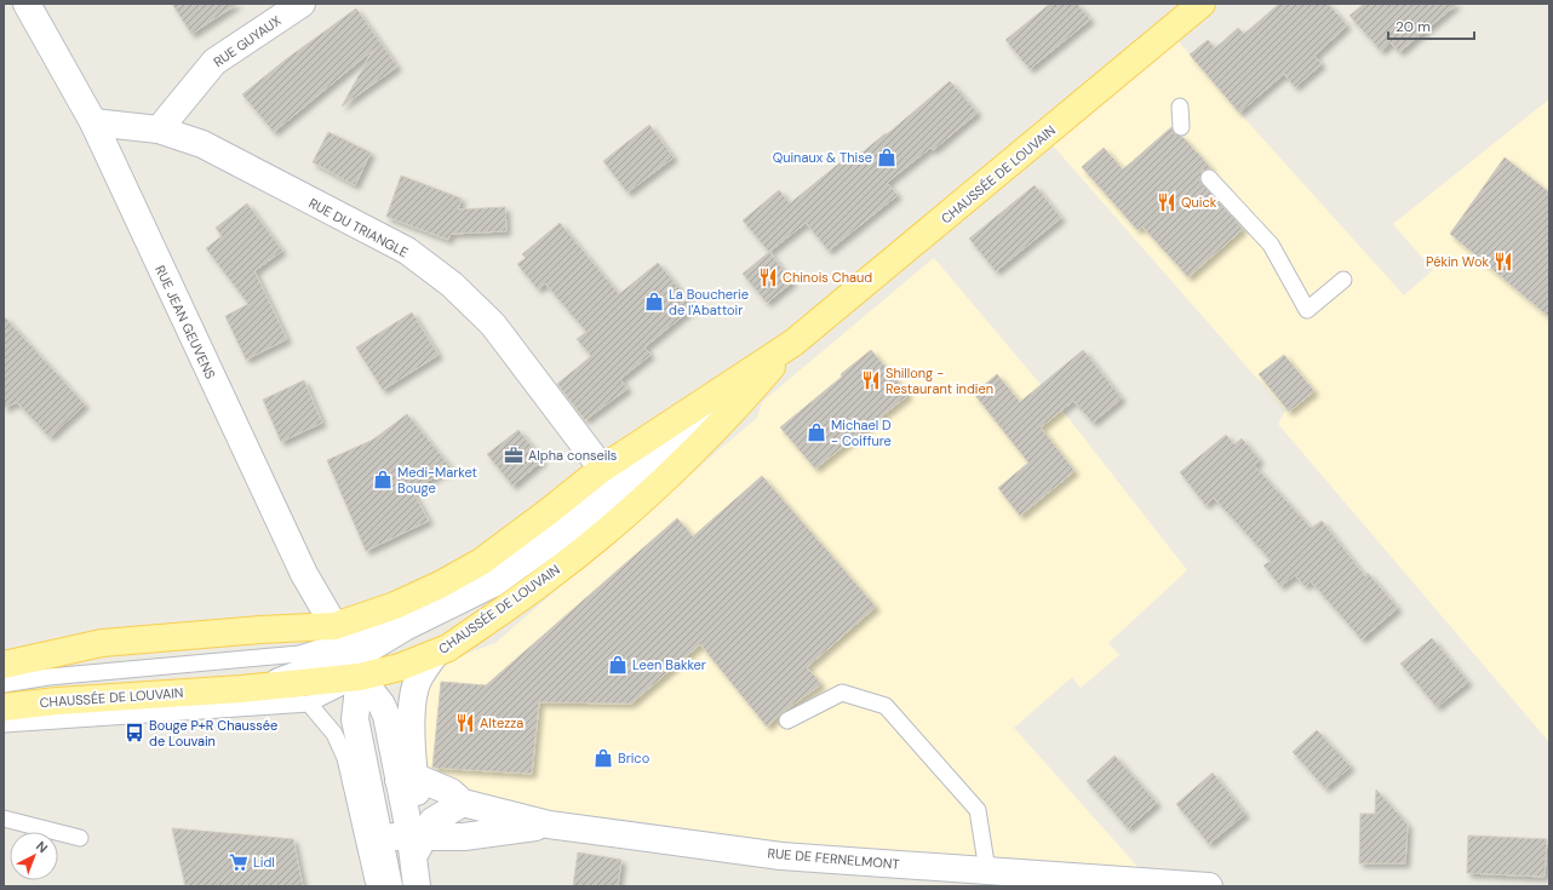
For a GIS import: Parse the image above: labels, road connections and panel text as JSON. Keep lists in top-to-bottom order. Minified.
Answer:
{"streets":{"main road":["CHAUSSÉE DE LOUVAIN"],"street":["RUE GUYAUX","RUE DU TRIANGLE","RUE JEAN GEUVENS","RUE DE FERNELMONT"]},"crossings":[["RUE GUYAUX","RUE DU TRIANGLE"],["CHAUSSÉE DE LOUVAIN","RUE DU TRIANGLE"],["CHAUSSÉE DE LOUVAIN","RUE JEAN GEUVENS"],["RUE DU TRIANGLE","RUE JEAN GEUVENS"]],"places":{"shop":["Quinaux & Thise","La Boucherie de l'Abattoir","Michael D - Coiffure","Medi-Market Bouge","Leen Bakker","Brico"],"restaurant":["Quick","Pékin Wok","Chinois Chaud","Shillong - Restaurant indien","Altezza"],"office":["Alpha conseils"],"bus stop":["Bouge P+R Chaussée de Louvain"],"supermarket":["Lidl"]},"scale_bar":"20 m","north":"top right"}
